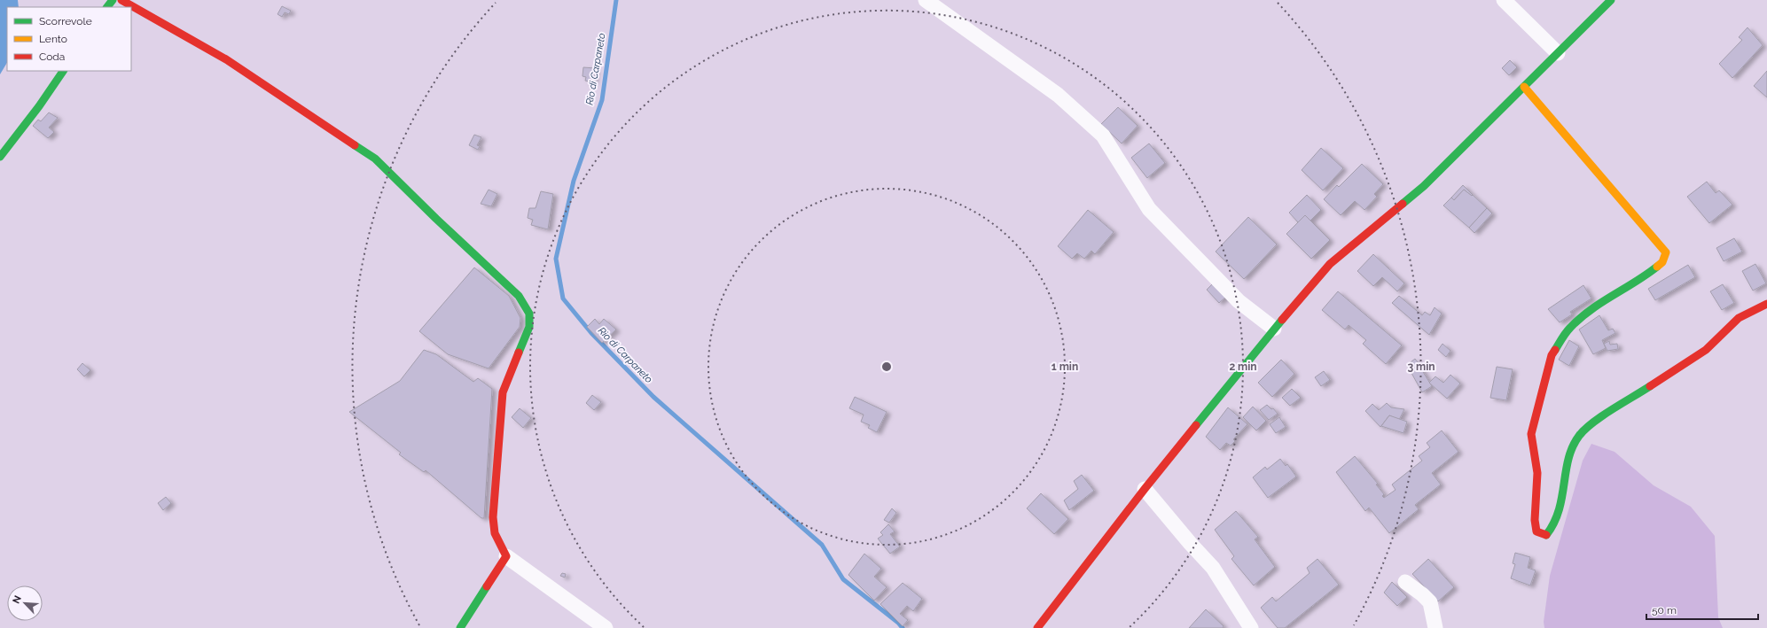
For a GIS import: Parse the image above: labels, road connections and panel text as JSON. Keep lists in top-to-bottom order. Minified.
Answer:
{"water":["Rio di Carpaneto"],"legend":["Scorrevole","Lento","Coda"],"scale_bar":"50 m","north":"top left","rings":["1 min","2 min","3 min"]}
